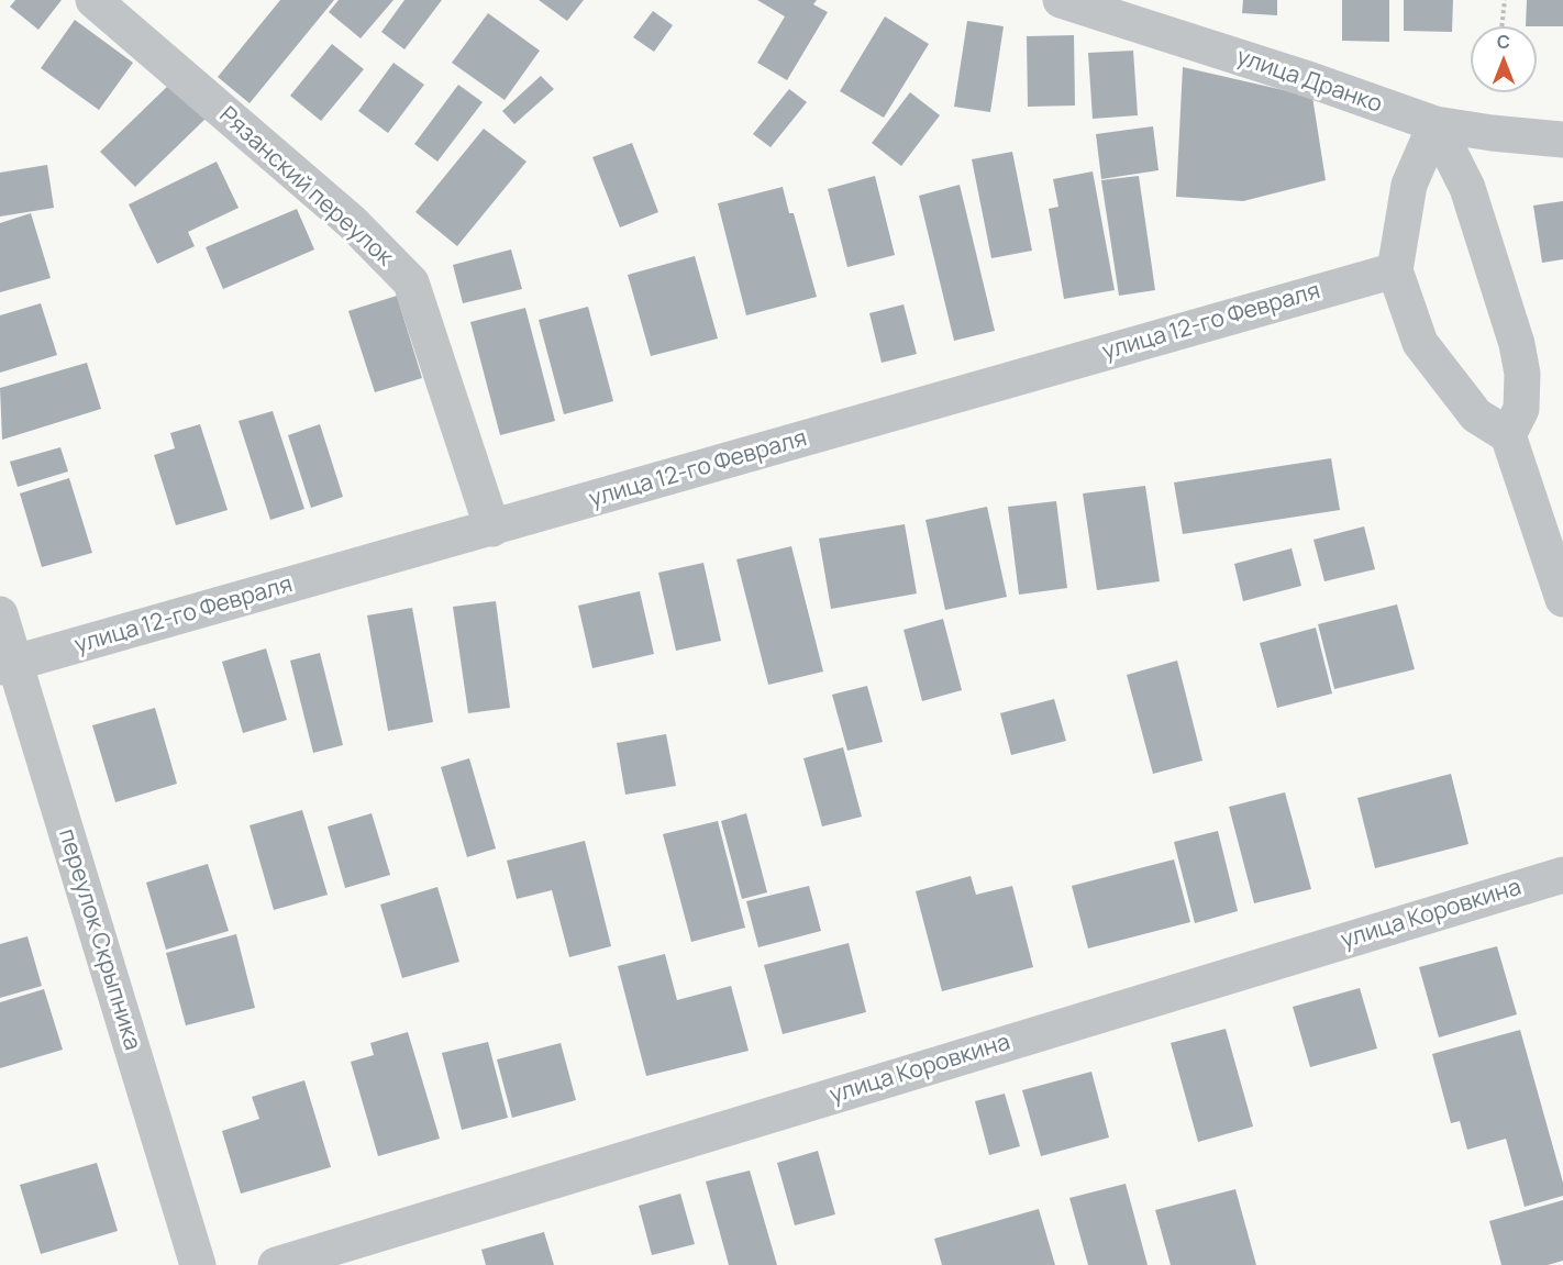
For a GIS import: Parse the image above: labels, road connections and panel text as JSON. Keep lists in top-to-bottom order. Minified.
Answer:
{"streets":{"street":["улица Дранко","Рязанский переулок","улица 12-го Февраля","улица Коровкина","переулок Скрыпника"]},"crossings":[["Рязанский переулок","улица 12-го Февраля"],["улица 12-го Февраля","переулок Скрыпника"]],"north":"top"}
